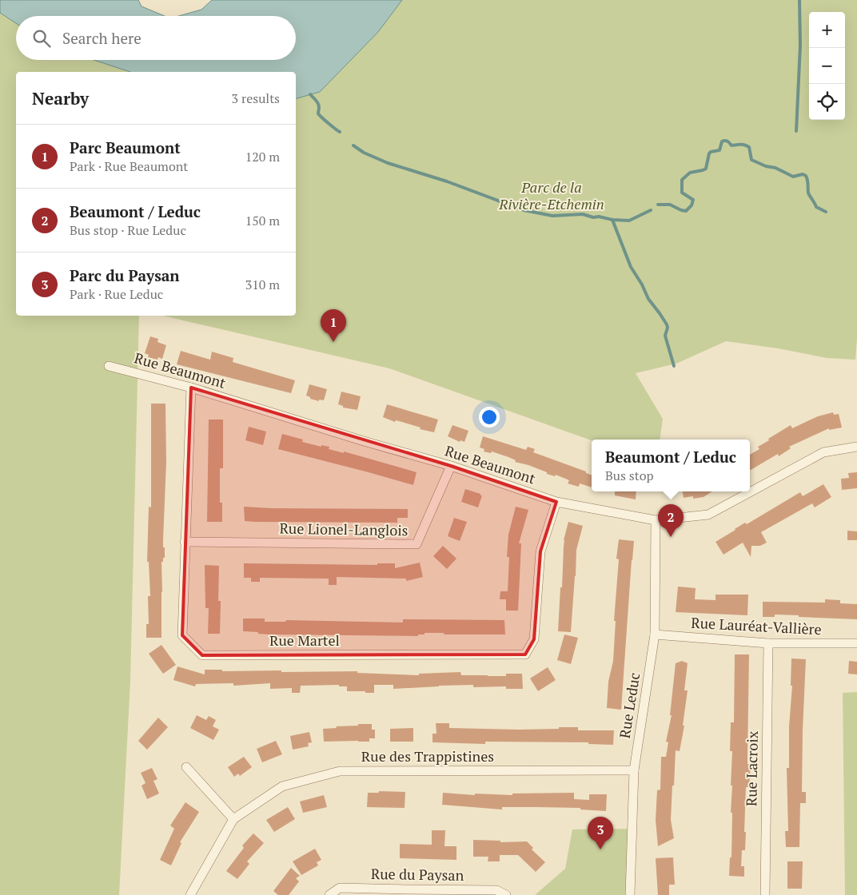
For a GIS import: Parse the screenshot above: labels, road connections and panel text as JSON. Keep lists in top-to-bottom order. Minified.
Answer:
{"streets":{"street":["Rue Beaumont","Rue Lionel-Langlois","Rue Lauréat-Vallière","Rue Martel","Rue Leduc","Rue des Trappistines","Rue Lacroix","Rue du Paysan"]},"crossings":[["Rue Beaumont","Rue Lionel-Langlois"],["Rue Beaumont","Rue Martel"],["Rue Beaumont","Rue Leduc"],["Rue Lionel-Langlois","Rue Martel"],["Rue Lauréat-Vallière","Rue Leduc"],["Rue Lauréat-Vallière","Rue Lacroix"],["Rue Leduc","Rue des Trappistines"]],"parks":["Parc de la Rivière-Etchemin"],"page":{"map_buttons":["+","−"],"search":"Search here","heading":["Nearby","3 results"],"list":[{"mark":"1","name":"Parc Beaumont","note":"Park · Rue Beaumont","value":"120 m"},{"mark":"2","name":"Beaumont / Leduc","note":"Bus stop · Rue Leduc","value":"150 m"},{"mark":"3","name":"Parc du Paysan","note":"Park · Rue Leduc","value":"310 m"}],"pins":["1","2","3"],"popup":["Beaumont / Leduc","Bus stop"]}}
